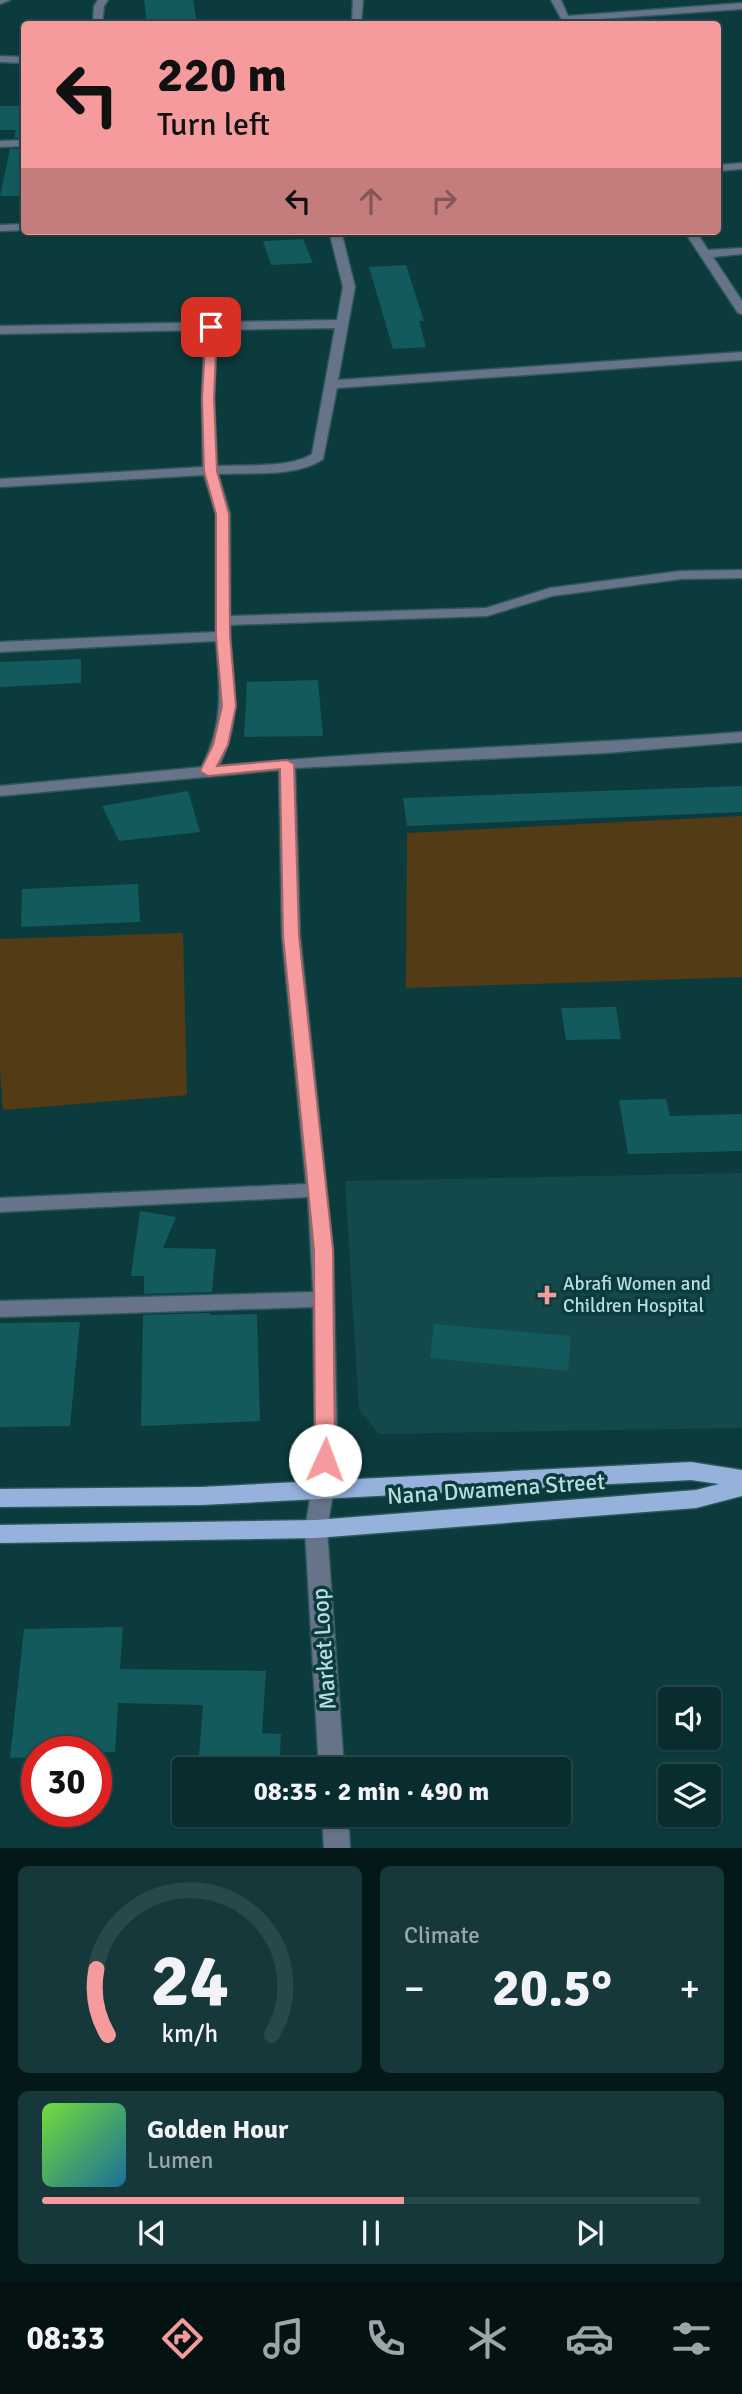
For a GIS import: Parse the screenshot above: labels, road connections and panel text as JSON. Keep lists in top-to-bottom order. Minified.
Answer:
{"streets":{"main road":["Nana Dwamena Street"],"street":["Market Loop"]},"crossings":[["Nana Dwamena Street","Market Loop"]],"places":{"health":["Abrafi Women and Children Hospital"]},"page":{"turn":["220 m","Turn left"],"limit":"30","trip":"08:35 · 2 min · 490 m","tile":"Climate","heat":["−","20.5°","+"],"song":["Golden Hour","Lumen"],"tabs":"08:33","gauge":["24","km/h"]}}
